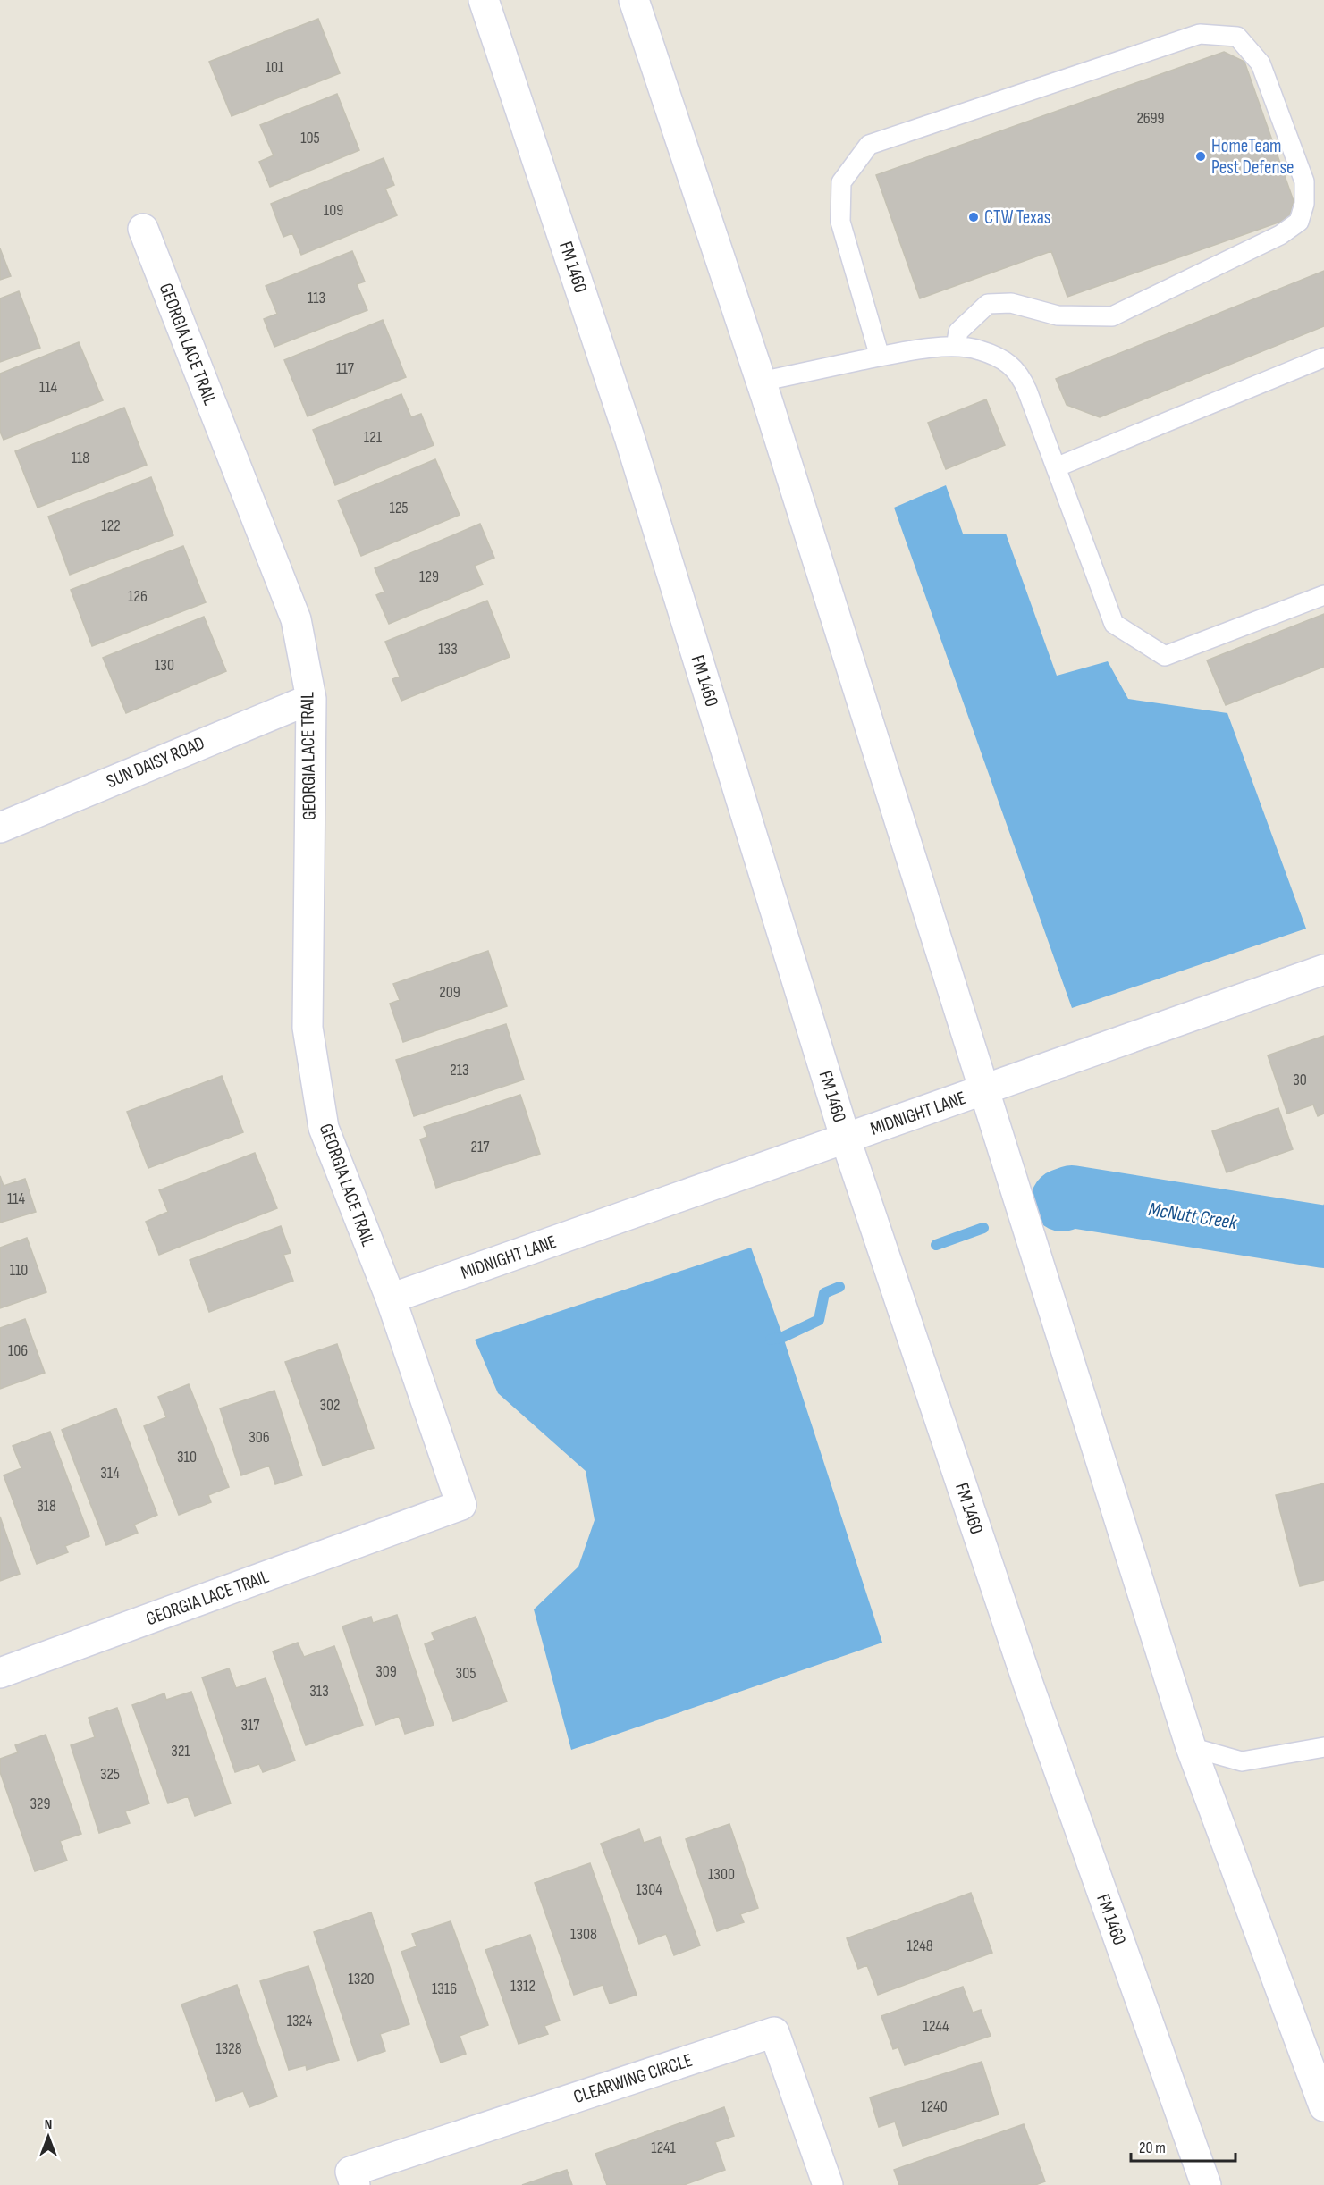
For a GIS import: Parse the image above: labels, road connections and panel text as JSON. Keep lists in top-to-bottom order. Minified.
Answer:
{"streets":{"main road":["FM 1460","GEORGIA LACE TRAIL","SUN DAISY ROAD","MIDNIGHT LANE","CLEARWING CIRCLE"]},"crossings":[["FM 1460","MIDNIGHT LANE"],["GEORGIA LACE TRAIL","SUN DAISY ROAD"],["GEORGIA LACE TRAIL","MIDNIGHT LANE"]],"water":["McNutt Creek"],"places":["HomeTeam Pest Defense","CTW Texas"],"house_numbers":["101","2699","105","109","113","117","114","121","118","125","122","129","126","133","130","209","213","30","217","114","110","106","302","306","310","314","318","309","305","313","317","321","325","329","1300","1304","1308","1248","1320","1312","1316","1324","1244","1328","1240","1241"],"scale_bar":"20 m","north":"top"}
